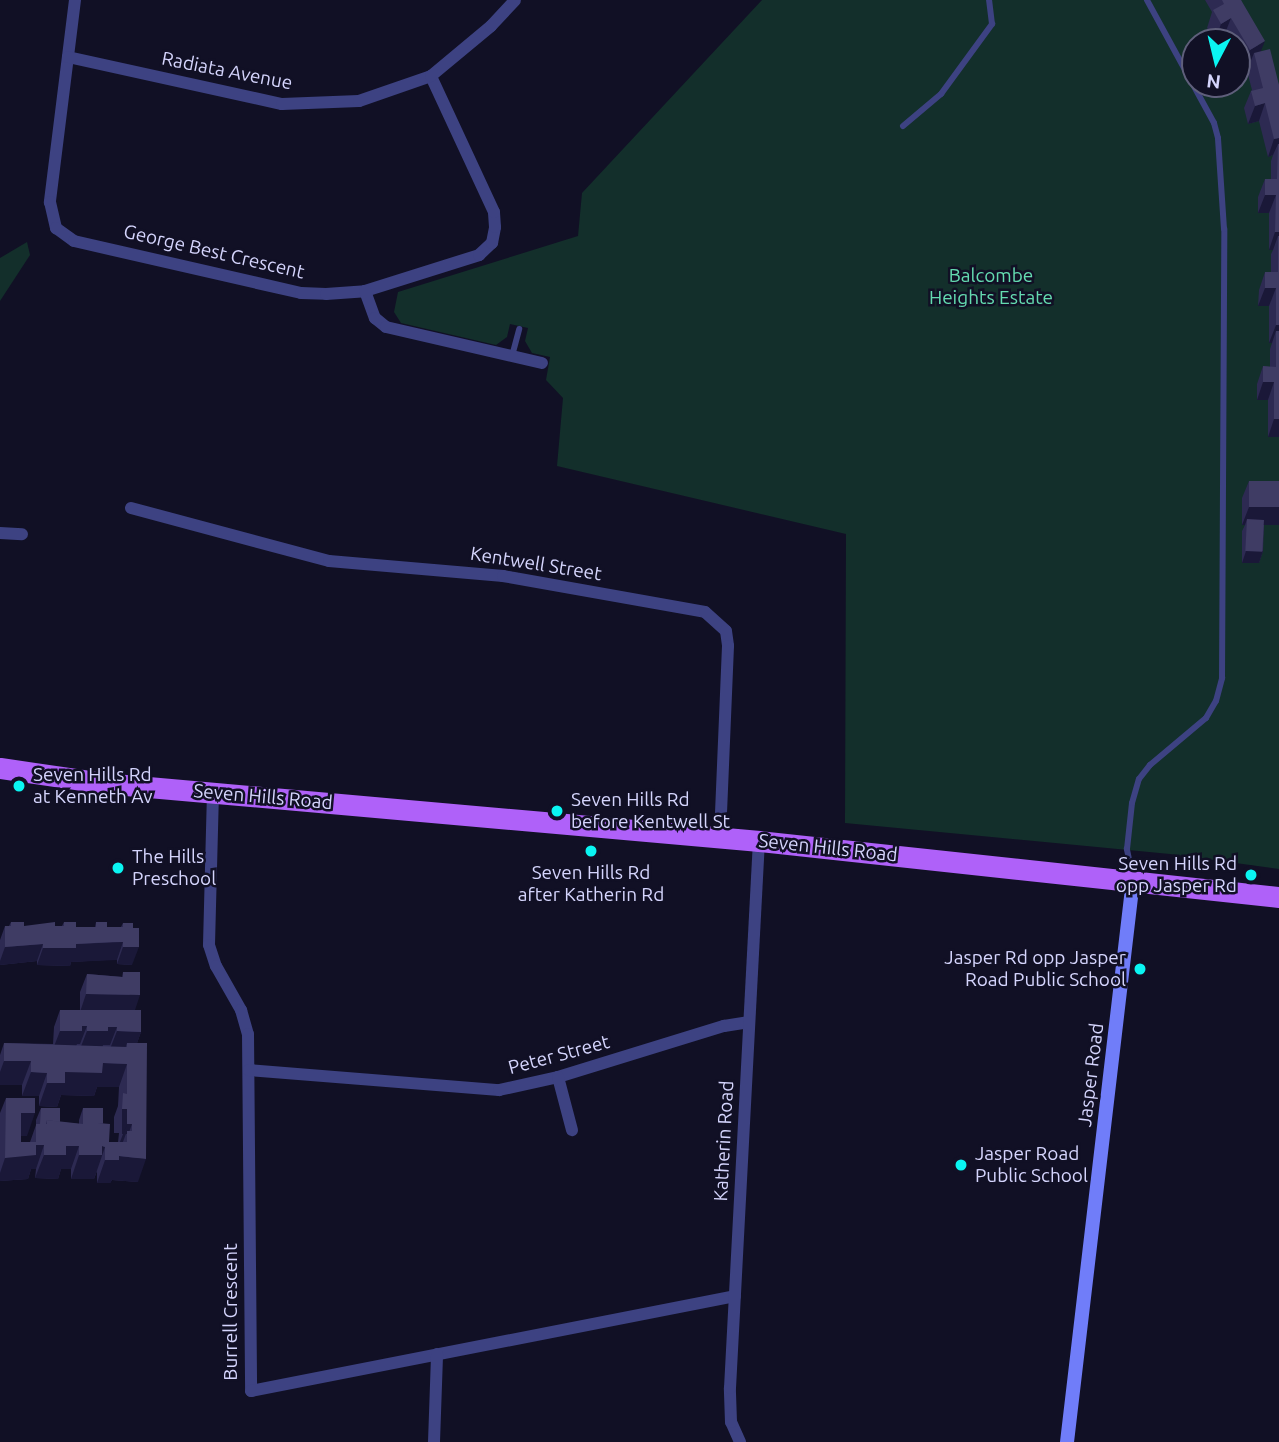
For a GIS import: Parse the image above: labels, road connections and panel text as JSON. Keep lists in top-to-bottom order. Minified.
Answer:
{"streets":{"main road":["Seven Hills Road"],"street":["Radiata Avenue","George Best Crescent","Kentwell Street","Peter Street","Jasper Road","Katherin Road","Burrell Crescent"]},"crossings":[["Radiata Avenue","George Best Crescent"],["Kentwell Street","Seven Hills Road"],["Seven Hills Road","Jasper Road"],["Seven Hills Road","Katherin Road"],["Seven Hills Road","Burrell Crescent"],["Peter Street","Katherin Road"],["Peter Street","Burrell Crescent"],["Katherin Road","Burrell Crescent"]],"parks":["Balcombe Heights Estate"],"places":["Seven Hills Rd at Kenneth Av","Seven Hills Rd before Kentwell St","Seven Hills Rd after Katherin Rd","The Hills Preschool","Seven Hills Rd opp Jasper Rd","Jasper Rd opp Jasper Road Public School","Jasper Road Public School"],"north":"bottom"}
